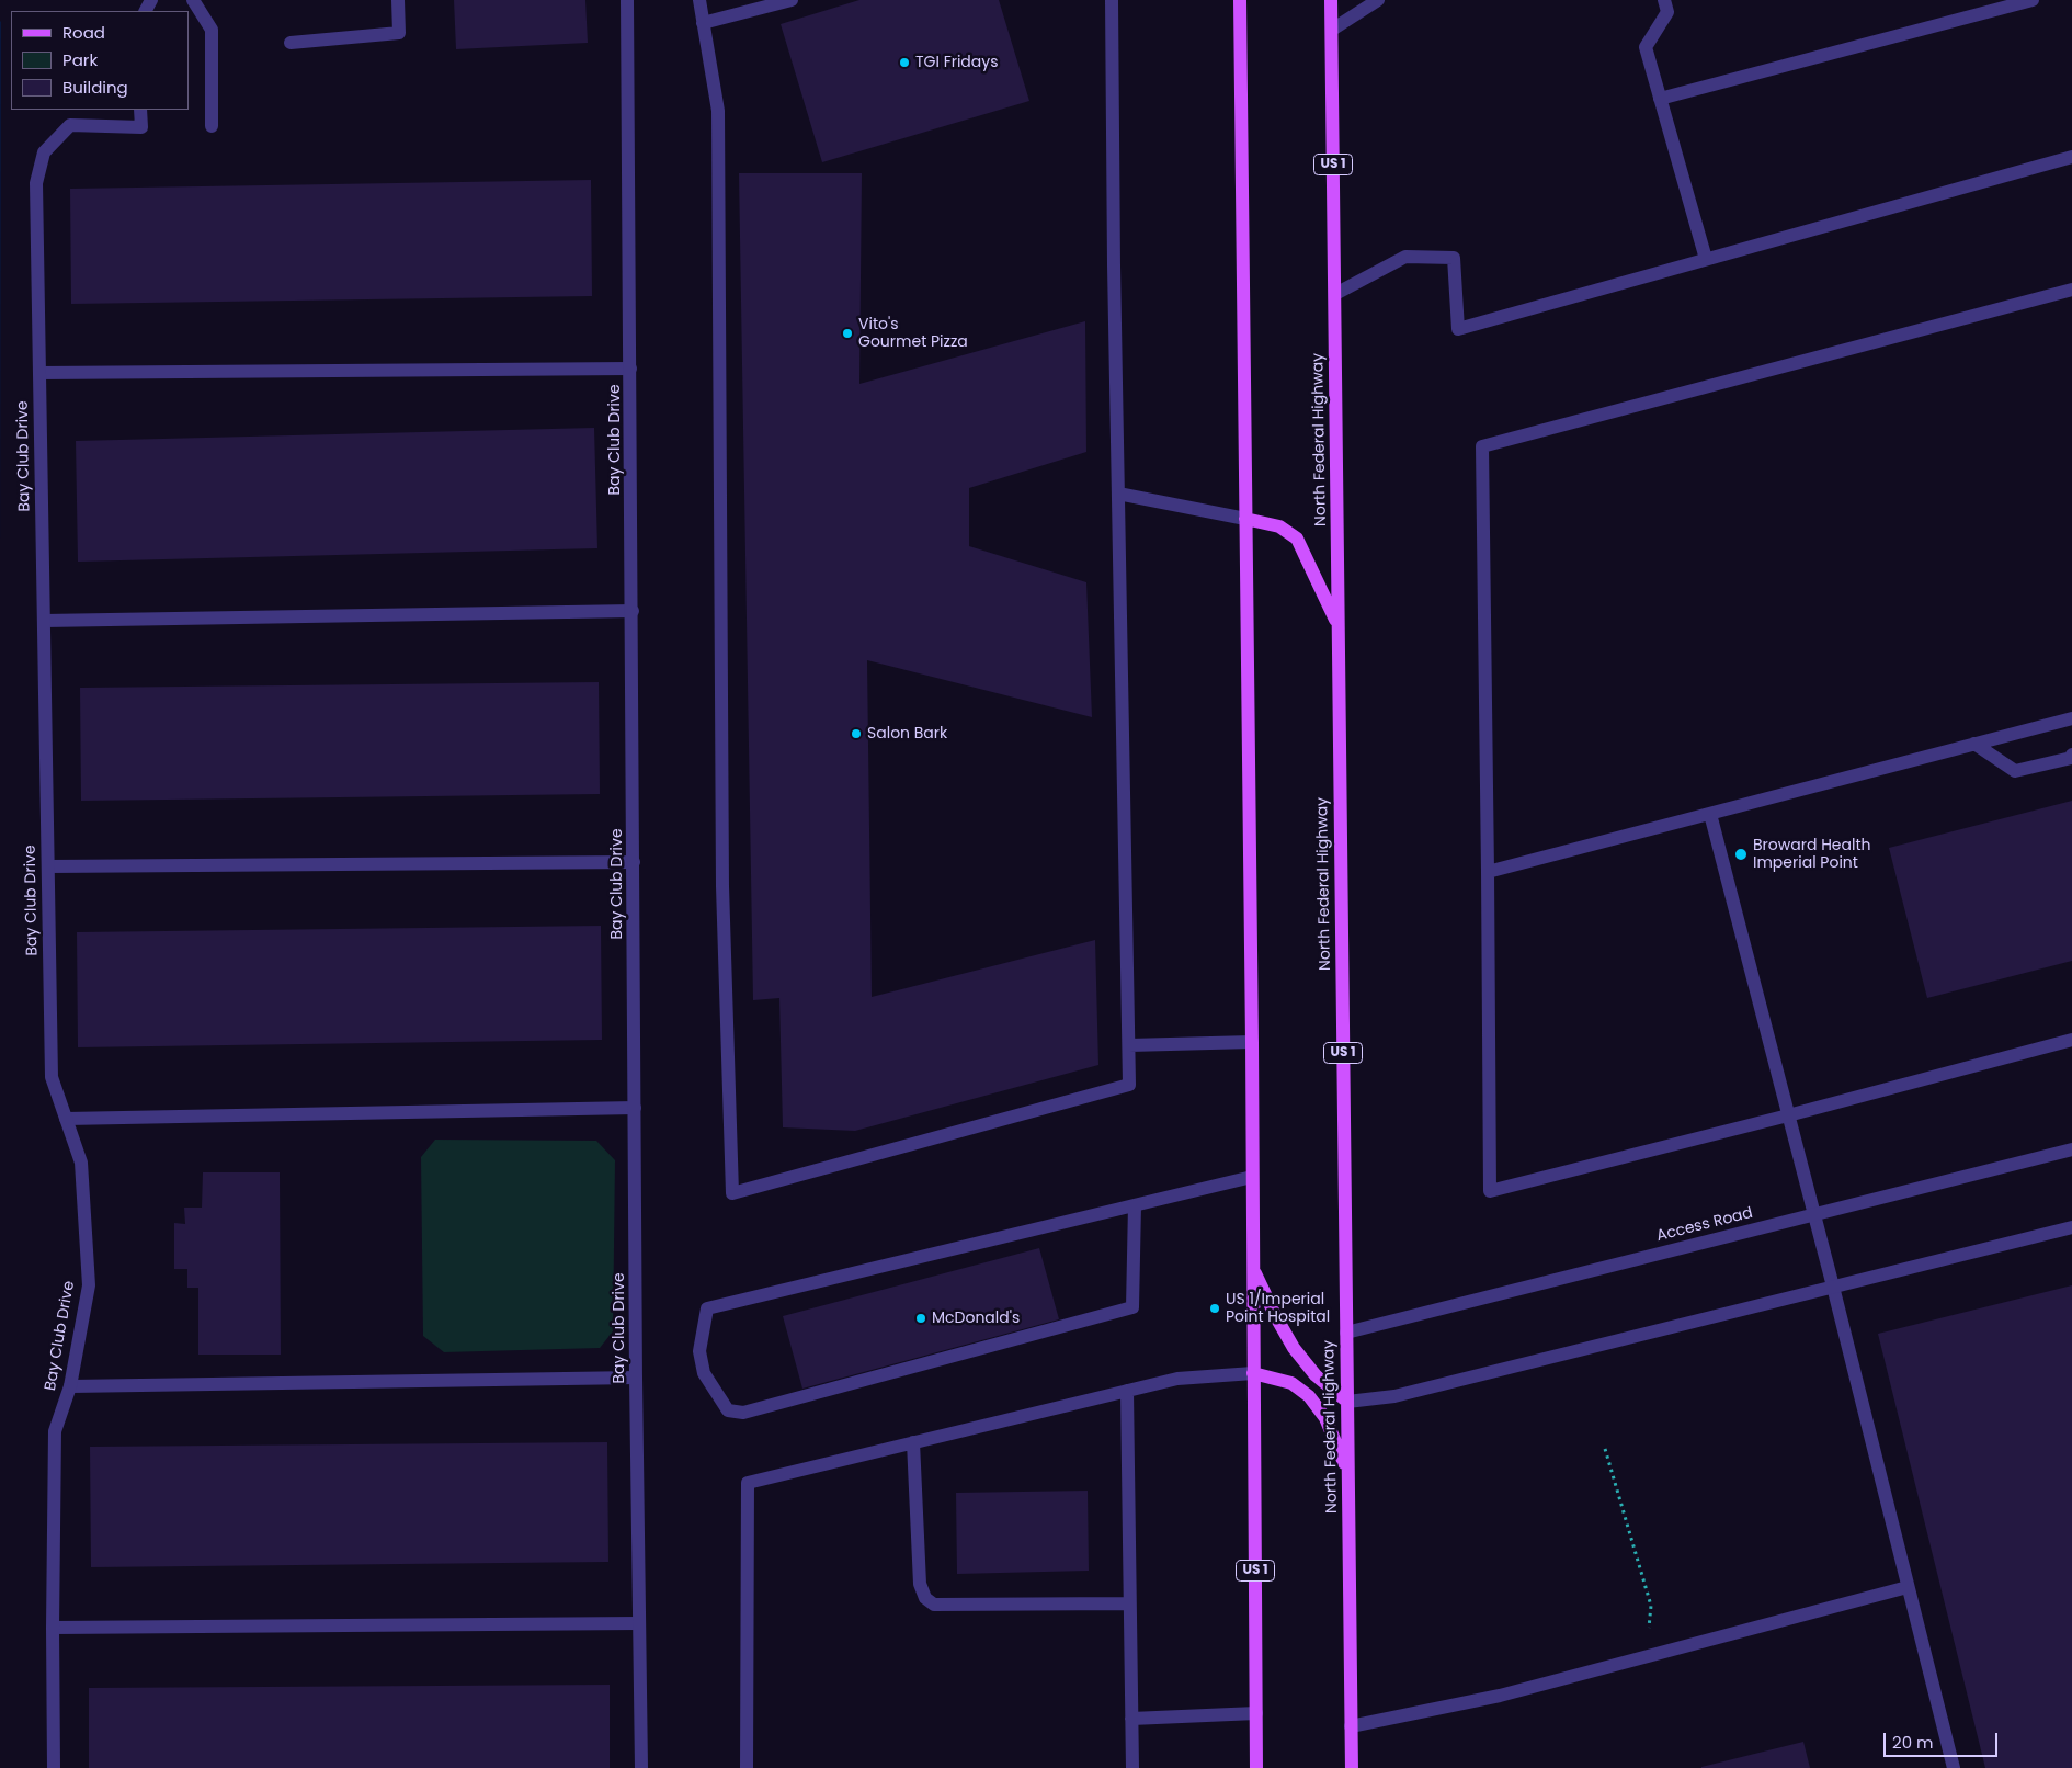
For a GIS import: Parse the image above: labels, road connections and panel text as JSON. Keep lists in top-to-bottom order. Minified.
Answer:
{"streets":{"main road":["US 1","North Federal Highway"],"street":["Bay Club Drive","Access Road"]},"crossings":[["North Federal Highway","Access Road"]],"places":["TGI Fridays","Vito's Gourmet Pizza","Salon Bark","Broward Health Imperial Point","US 1/Imperial Point Hospital","McDonald's"],"legend":["Road","Park","Building"],"scale_bar":"20 m"}
